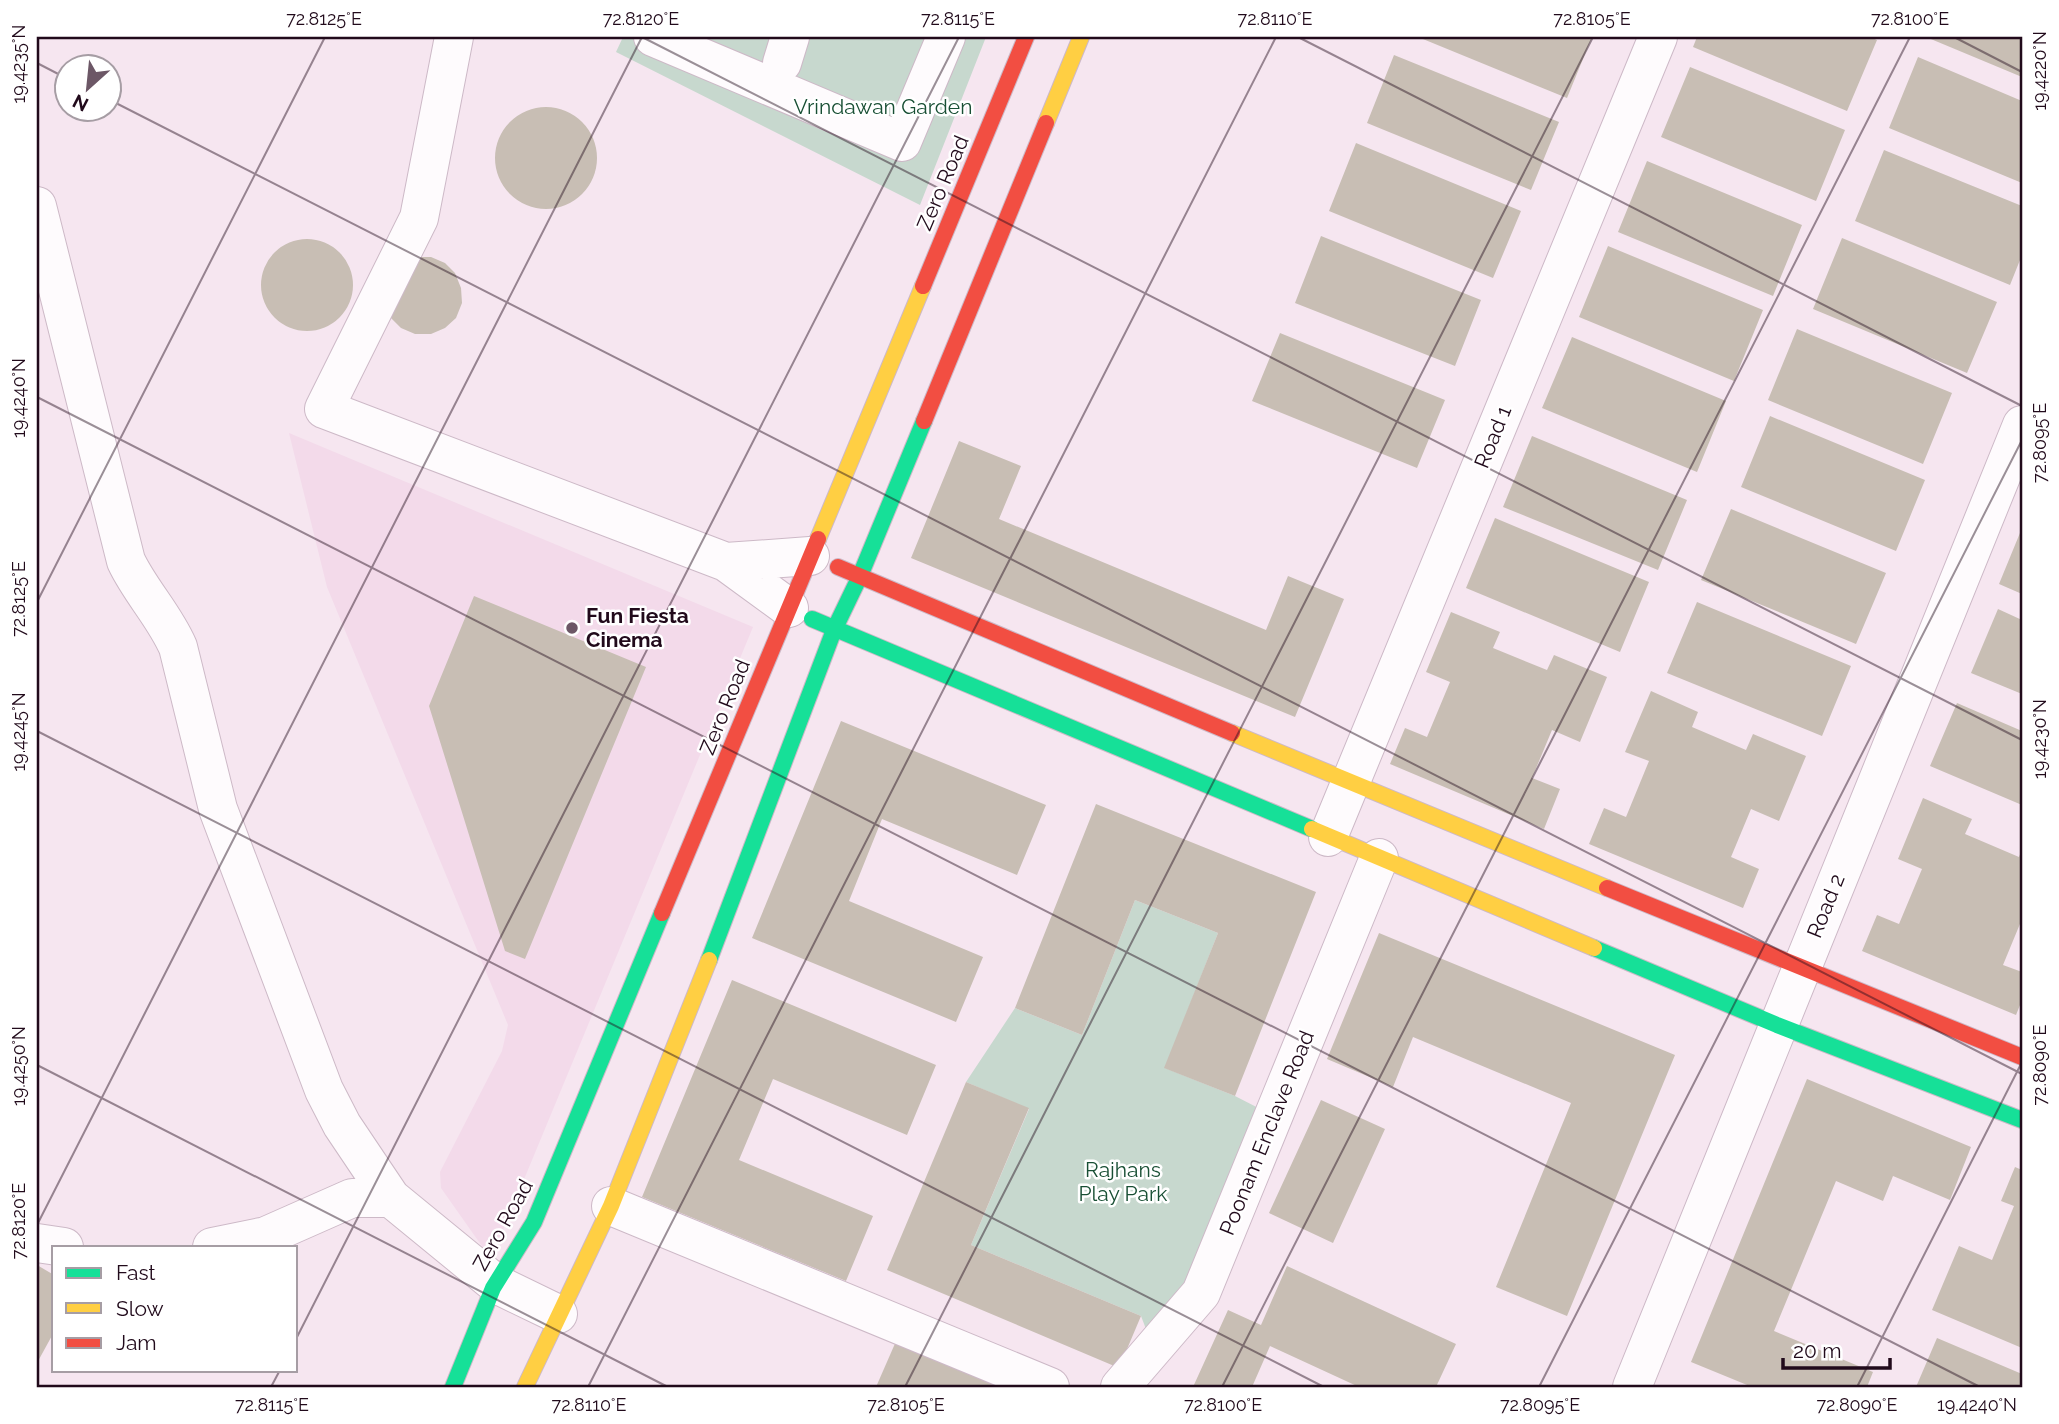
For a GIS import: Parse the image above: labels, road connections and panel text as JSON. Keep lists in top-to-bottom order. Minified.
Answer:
{"streets":{"street":["Zero Road","Road 1","Road 2","Poonam Enclave Road"]},"parks":["Vrindawan Garden","Rajhans Play Park"],"places":["Fun Fiesta Cinema"],"legend":["Fast","Slow","Jam"],"scale_bar":"20 m","north":"bottom left","coordinates":["72.8125°E","72.8120°E","72.8115°E","72.8110°E","72.8105°E","72.8100°E","19.4235°N","19.4220°N","19.4240°N","72.8095°E","19.4245°N","19.4230°N","72.8090°E","19.4250°N"]}
